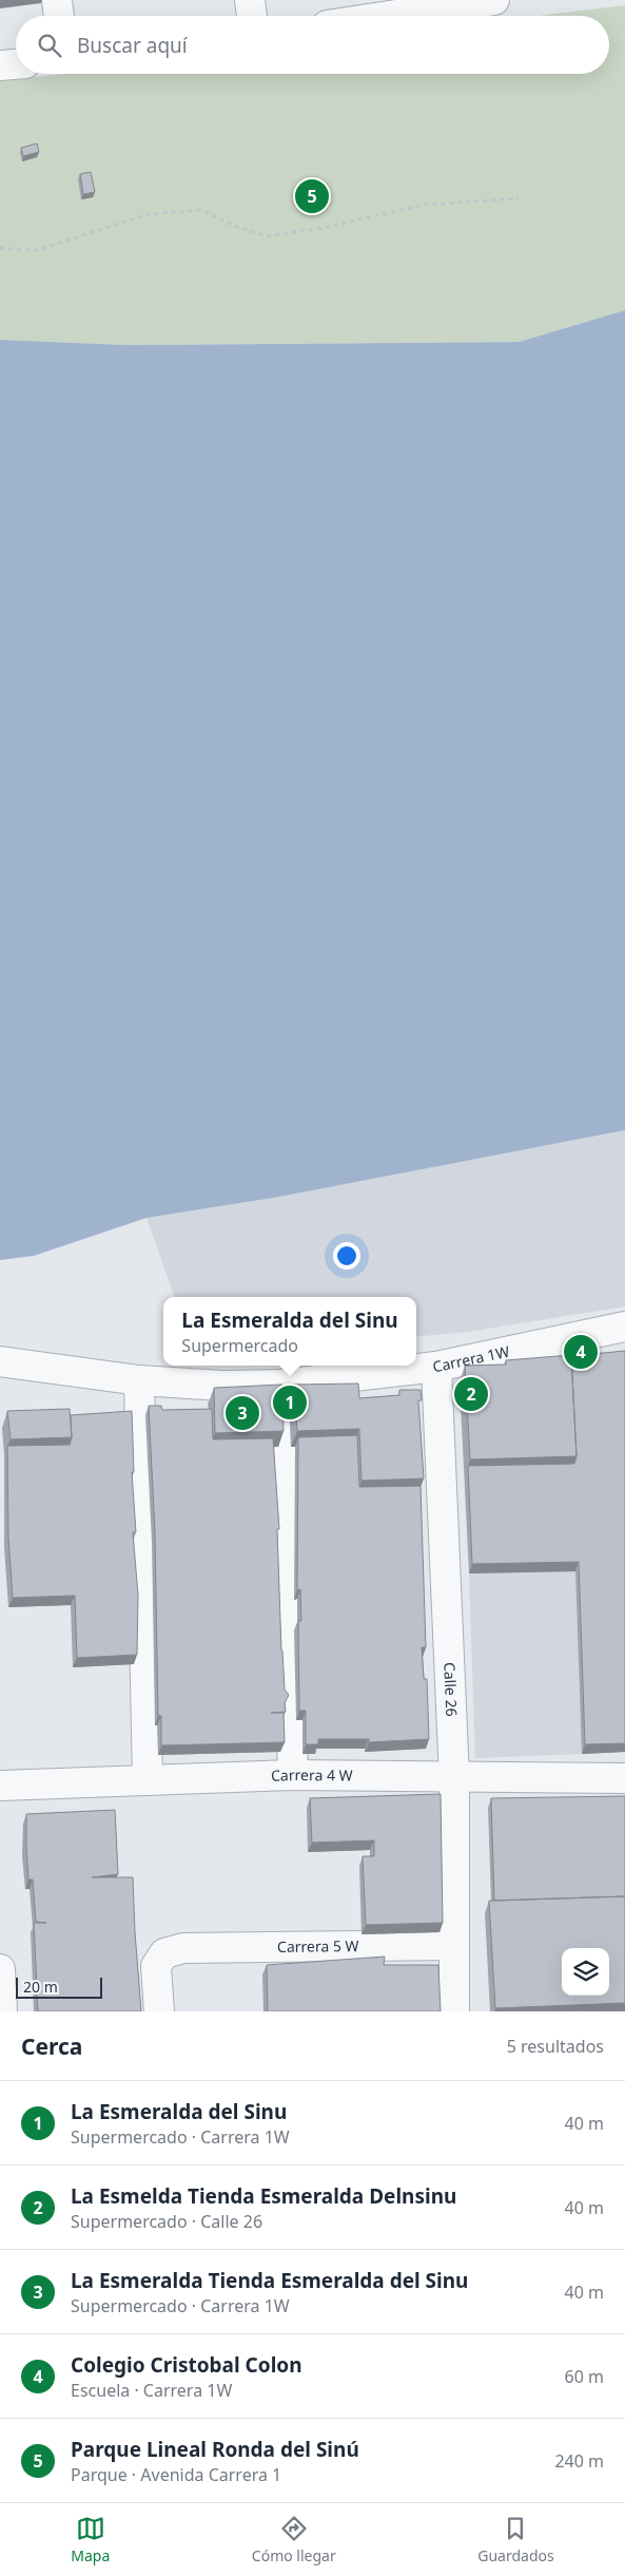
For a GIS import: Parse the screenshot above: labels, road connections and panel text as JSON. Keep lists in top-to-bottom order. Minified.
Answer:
{"streets":{"street":["Carrera 1W","Calle 26","Carrera 4 W","Carrera 5 W"]},"crossings":[["Carrera 1W","Calle 26"],["Calle 26","Carrera 4 W"],["Calle 26","Carrera 5 W"]],"scale_bar":"20 m","page":{"search":"Buscar aquí","pins":["5","4","2","1","3"],"popup":["La Esmeralda del Sinu","Supermercado"],"scale":"20 m","heading":["Cerca","5 resultados"],"list":[{"mark":"1","name":"La Esmeralda del Sinu","note":"Supermercado · Carrera 1W","value":"40 m"},{"mark":"2","name":"La Esmelda Tienda Esmeralda Delnsinu","note":"Supermercado · Calle 26","value":"40 m"},{"mark":"3","name":"La Esmeralda Tienda Esmeralda del Sinu","note":"Supermercado · Carrera 1W","value":"40 m"},{"mark":"4","name":"Colegio Cristobal Colon","note":"Escuela · Carrera 1W","value":"60 m"},{"mark":"5","name":"Parque Lineal Ronda del Sinú","note":"Parque · Avenida Carrera 1","value":"240 m"}],"nav":["Mapa","Cómo llegar","Guardados"]}}
